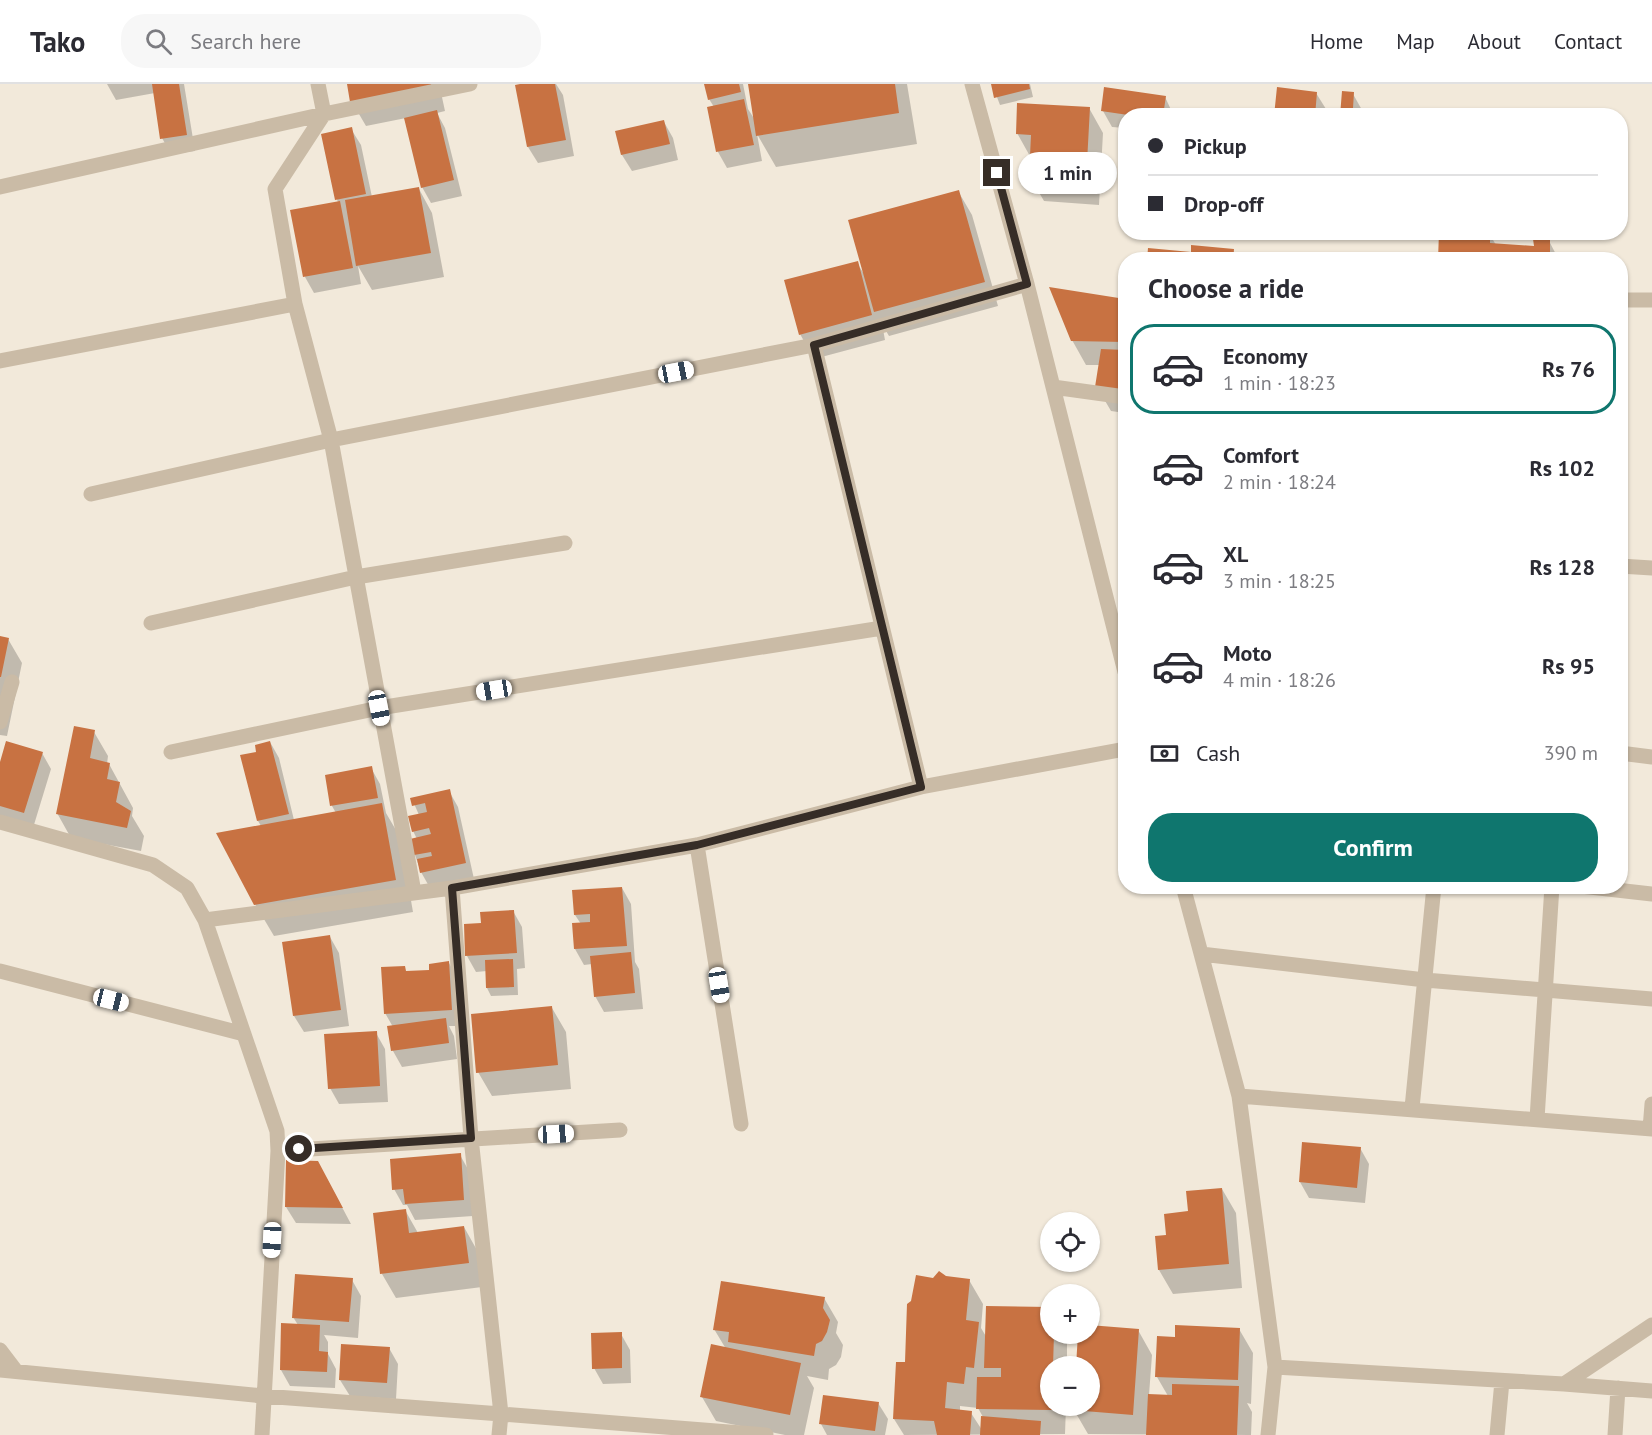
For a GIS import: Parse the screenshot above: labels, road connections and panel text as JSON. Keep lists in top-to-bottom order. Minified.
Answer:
{"page":{"header":"Tako","search":"Search here","nav":["Home","Map","About","Contact"],"banner":["Pickup","Drop-off"],"bubble":"1 min","heading":"Choose a ride","list":[{"name":"Economy","note":"1 min · 18:23","value":"Rs 76"},{"name":"Comfort","note":"2 min · 18:24","value":"Rs 102"},{"name":"XL","note":"3 min · 18:25","value":"Rs 128"},{"name":"Moto","note":"4 min · 18:26","value":"Rs 95"}],"pay":["Cash","390 m"],"buttons":"Confirm","map_buttons":["+","−"]}}
